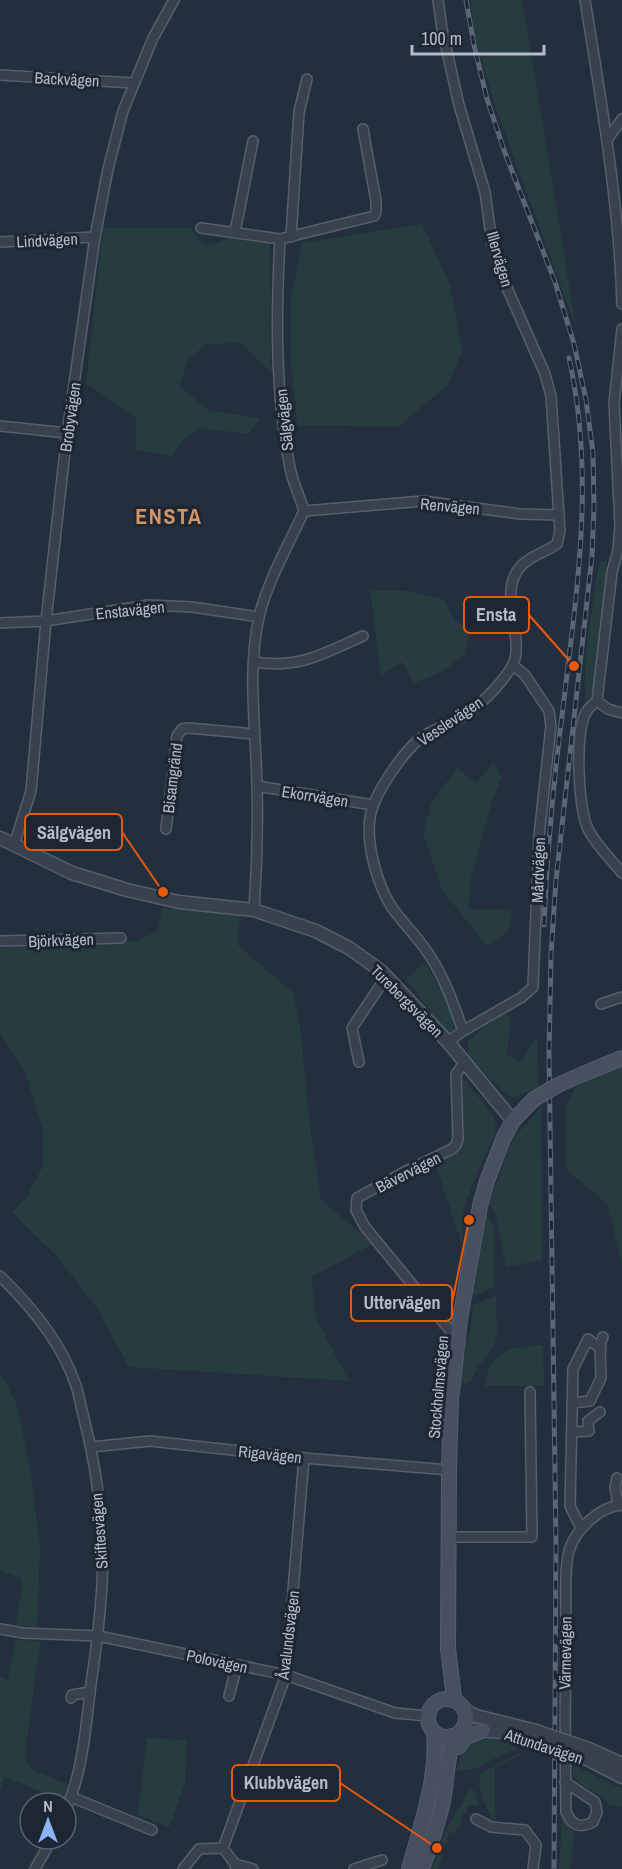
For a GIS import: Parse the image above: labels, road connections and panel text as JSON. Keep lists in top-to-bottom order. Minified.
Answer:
{"streets":{"main road":["Stockholmsvägen"],"street":["Backvägen","Lindvägen","Illervägen","Brobyvägen","Sälgvägen","Renvägen","Enstavägen","Vesslevägen","Bisamgränd","Ekorrvägen","Mårdvägen","Björkvägen","Turebergsvägen","Bävervägen","Rigavägen","Skiftesvägen","Åvalundsvägen","Värmevägen","Polovägen","Attundavägen"]},"crossings":[["Backvägen","Brobyvägen"],["Lindvägen","Brobyvägen"],["Illervägen","Renvägen"],["Brobyvägen","Enstavägen"],["Brobyvägen","Turebergsvägen"],["Sälgvägen","Renvägen"],["Vesslevägen","Ekorrvägen"],["Vesslevägen","Mårdvägen"],["Mårdvägen","Turebergsvägen"],["Turebergsvägen","Bävervägen"],["Turebergsvägen","Stockholmsvägen"],["Bävervägen","Stockholmsvägen"],["Stockholmsvägen","Rigavägen"],["Stockholmsvägen","Polovägen"],["Stockholmsvägen","Attundavägen"],["Rigavägen","Skiftesvägen"],["Rigavägen","Åvalundsvägen"],["Skiftesvägen","Polovägen"],["Åvalundsvägen","Polovägen"],["Polovägen","Attundavägen"]],"districts":["ENSTA"],"places":["Ensta","Sälgvägen","Uttervägen","Klubbvägen"],"scale_bar":"100 m","north":"top"}
